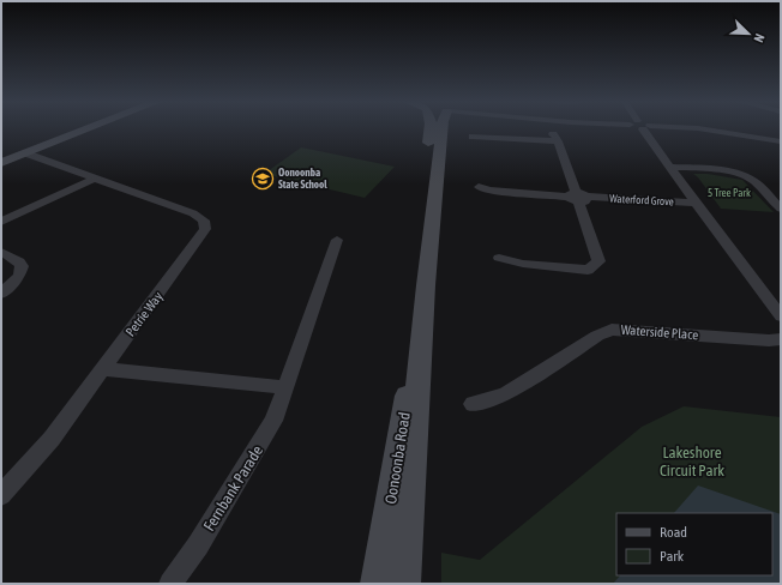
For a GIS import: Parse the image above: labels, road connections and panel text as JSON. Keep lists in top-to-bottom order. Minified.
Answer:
{"streets":{"street":["Waterford Grove","Petrie Way","Waterside Place","Oonoonba Road","Fernbank Parade"]},"parks":["5 Tree Park","Lakeshore Circuit Park"],"places":{"school or university":["Oonoonba State School"]},"legend":["Road","Park"],"north":"bottom right"}
